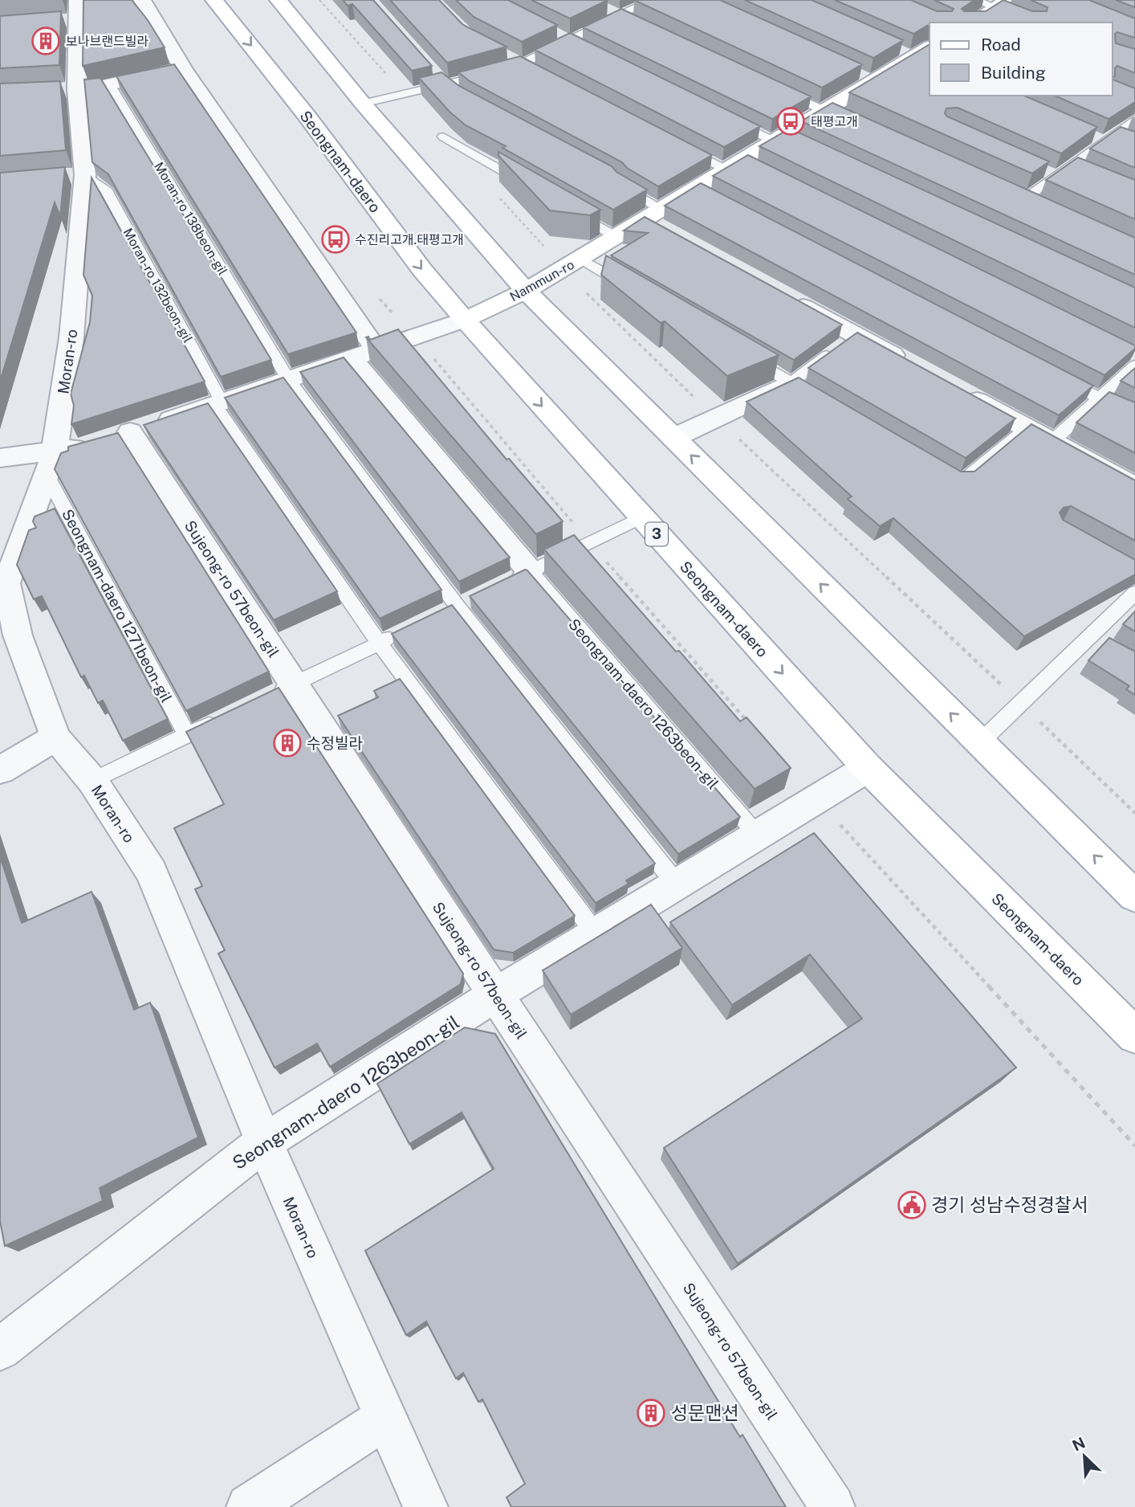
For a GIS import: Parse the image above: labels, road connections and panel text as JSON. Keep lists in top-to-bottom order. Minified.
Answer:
{"streets":{"main road":["Seongnam-daero","Nammun-ro","3"],"street":["Moran-ro","Sujeong-ro 57beon-gil","Seongnam-daero 1263beon-gil"],"lane":["Moran-ro 138beon-gil","Moran-ro 132beon-gil","Seongnam-daero 1271beon-gil"]},"crossings":[["Seongnam-daero","Nammun-ro"],["Seongnam-daero","Seongnam-daero 1263beon-gil"],["Moran-ro 132beon-gil","Moran-ro"],["Moran-ro","Seongnam-daero 1271beon-gil"],["Moran-ro","Seongnam-daero 1263beon-gil"],["Sujeong-ro 57beon-gil","Seongnam-daero 1263beon-gil"]],"places":{"building":["보나브랜드빌라","수정빌라","성문맨션"],"bus stop":["태평고개","수진리고개.태평고개"],"public building":["경기 성남수정경찰서"]},"legend":["Road","Building"],"north":"top left"}
